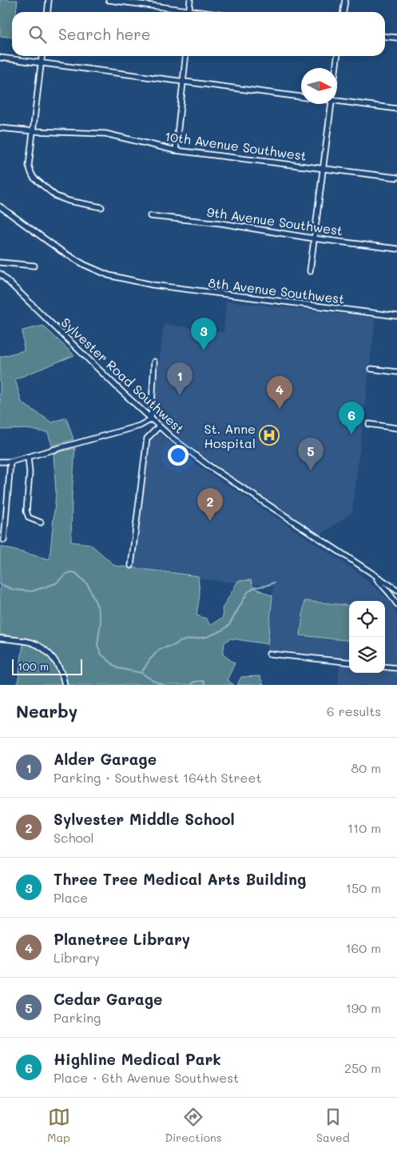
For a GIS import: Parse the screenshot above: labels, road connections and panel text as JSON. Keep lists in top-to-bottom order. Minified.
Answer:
{"streets":{"street":["10th Avenue Southwest","9th Avenue Southwest","8th Avenue Southwest","Sylvester Road Southwest"]},"places":{"hospital":["St. Anne Hospital"]},"scale_bar":"100 m","north":"right","page":{"search":"Search here","pins":["3","1","4","6","5","2"],"scale":"100 m","heading":["Nearby","6 results"],"list":[{"mark":"1","name":"Alder Garage","note":"Parking · Southwest 164th Street","value":"80 m"},{"mark":"2","name":"Sylvester Middle School","note":"School","value":"110 m"},{"mark":"3","name":"Three Tree Medical Arts Building","note":"Place","value":"150 m"},{"mark":"4","name":"Planetree Library","note":"Library","value":"160 m"},{"mark":"5","name":"Cedar Garage","note":"Parking","value":"190 m"},{"mark":"6","name":"Highline Medical Park","note":"Place · 6th Avenue Southwest","value":"250 m"}],"nav":["Map","Directions","Saved"]}}
